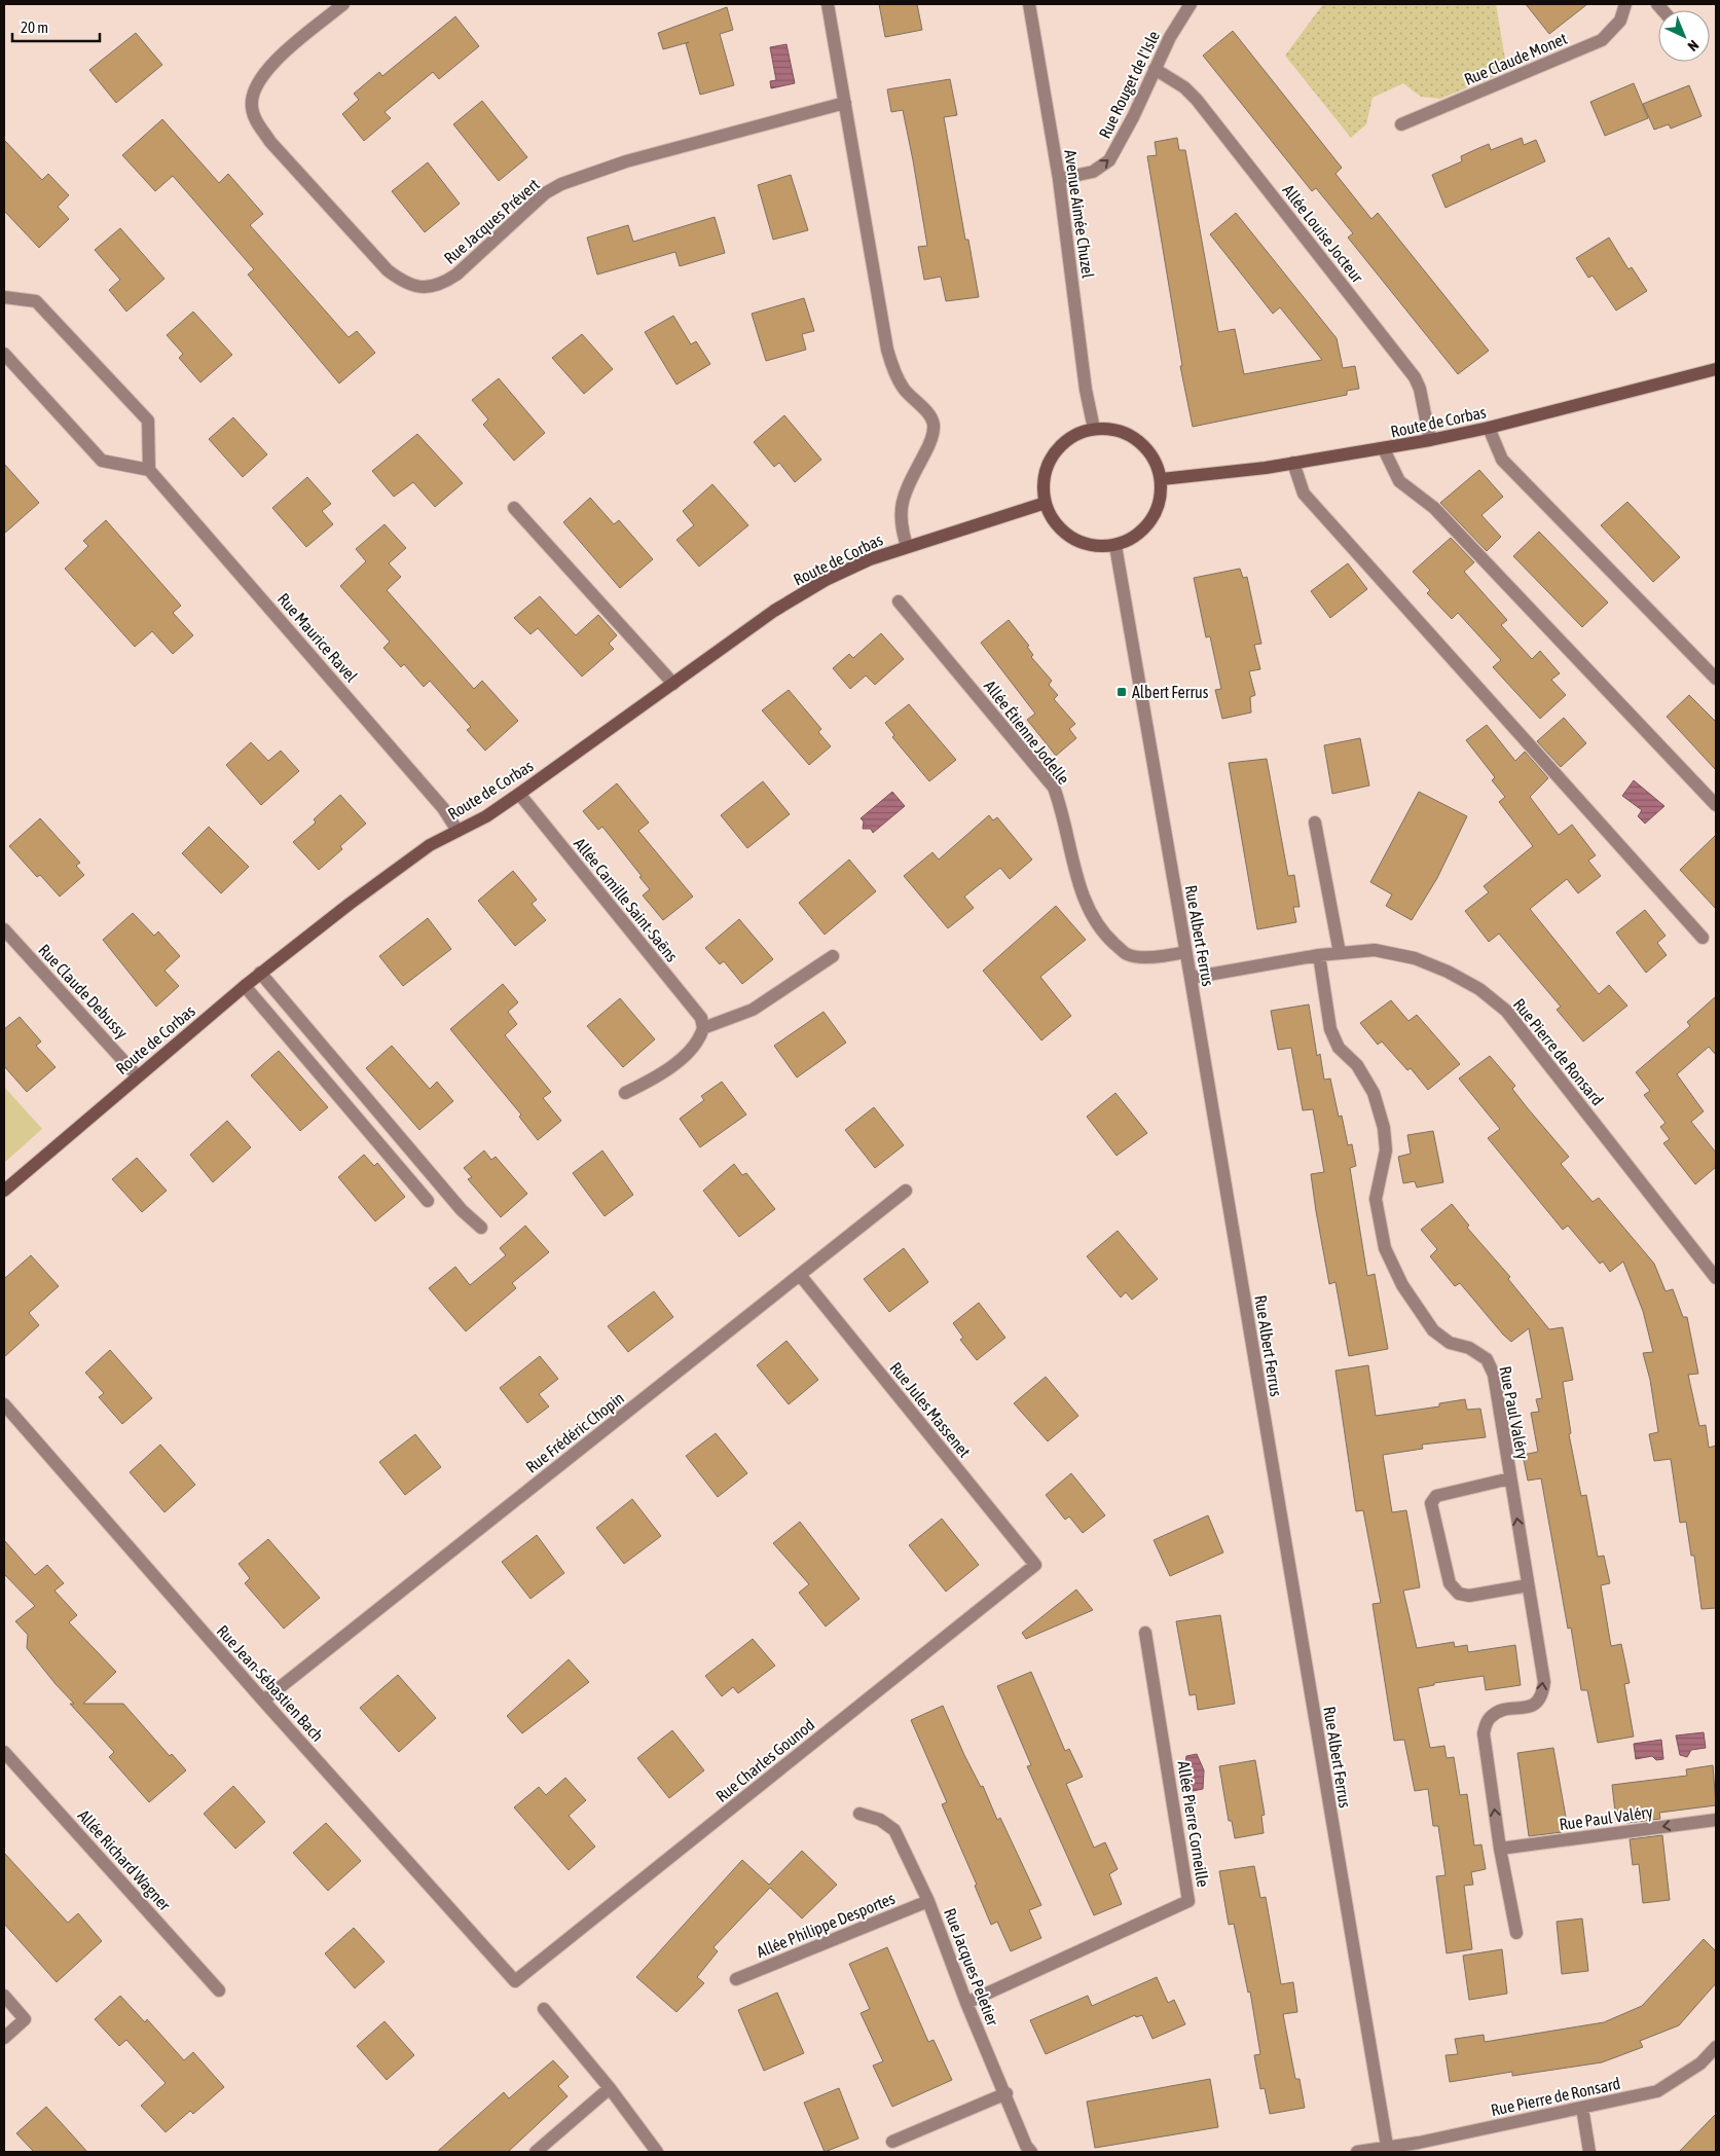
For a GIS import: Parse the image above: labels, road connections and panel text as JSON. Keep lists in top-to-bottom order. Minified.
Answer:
{"streets":{"street":["Rue Claude Monet","Rue Rouget de l'Isle","Avenue Aimée Chuzel","Rue Jacques Prévert","Allée Louise Jocteur","Route de Corbas","Rue Maurice Ravel","Allée Étienne Jodelle","Allée Camille Saint-Saëns","Rue Albert Ferrus","Rue Claude Debussy","Rue Pierre de Ronsard","Rue Jules Massenet","Rue Paul Valéry","Rue Frédéric Chopin","Rue Jean-Sébastien Bach","Rue Charles Gounod","Allée Pierre Corneille","Allée Richard Wagner","Allée Philippe Desportes","Rue Jacques Peletier"]},"crossings":[["Rue Rouget de l'Isle","Avenue Aimée Chuzel"],["Rue Rouget de l'Isle","Allée Louise Jocteur"],["Avenue Aimée Chuzel","Route de Corbas"],["Avenue Aimée Chuzel","Rue Albert Ferrus"],["Allée Louise Jocteur","Route de Corbas"],["Route de Corbas","Rue Maurice Ravel"],["Route de Corbas","Allée Camille Saint-Saëns"],["Route de Corbas","Rue Albert Ferrus"],["Route de Corbas","Rue Claude Debussy"],["Allée Étienne Jodelle","Rue Albert Ferrus"],["Rue Albert Ferrus","Rue Pierre de Ronsard"],["Rue Pierre de Ronsard","Rue Paul Valéry"],["Rue Jules Massenet","Rue Frédéric Chopin"],["Rue Jules Massenet","Rue Charles Gounod"],["Rue Frédéric Chopin","Rue Jean-Sébastien Bach"],["Rue Jean-Sébastien Bach","Rue Charles Gounod"],["Allée Pierre Corneille","Rue Jacques Peletier"],["Allée Philippe Desportes","Rue Jacques Peletier"]],"one_way":["Rue Rouget de l'Isle"],"places":{"transit":["Albert Ferrus"]},"scale_bar":"20 m","north":"bottom right"}
